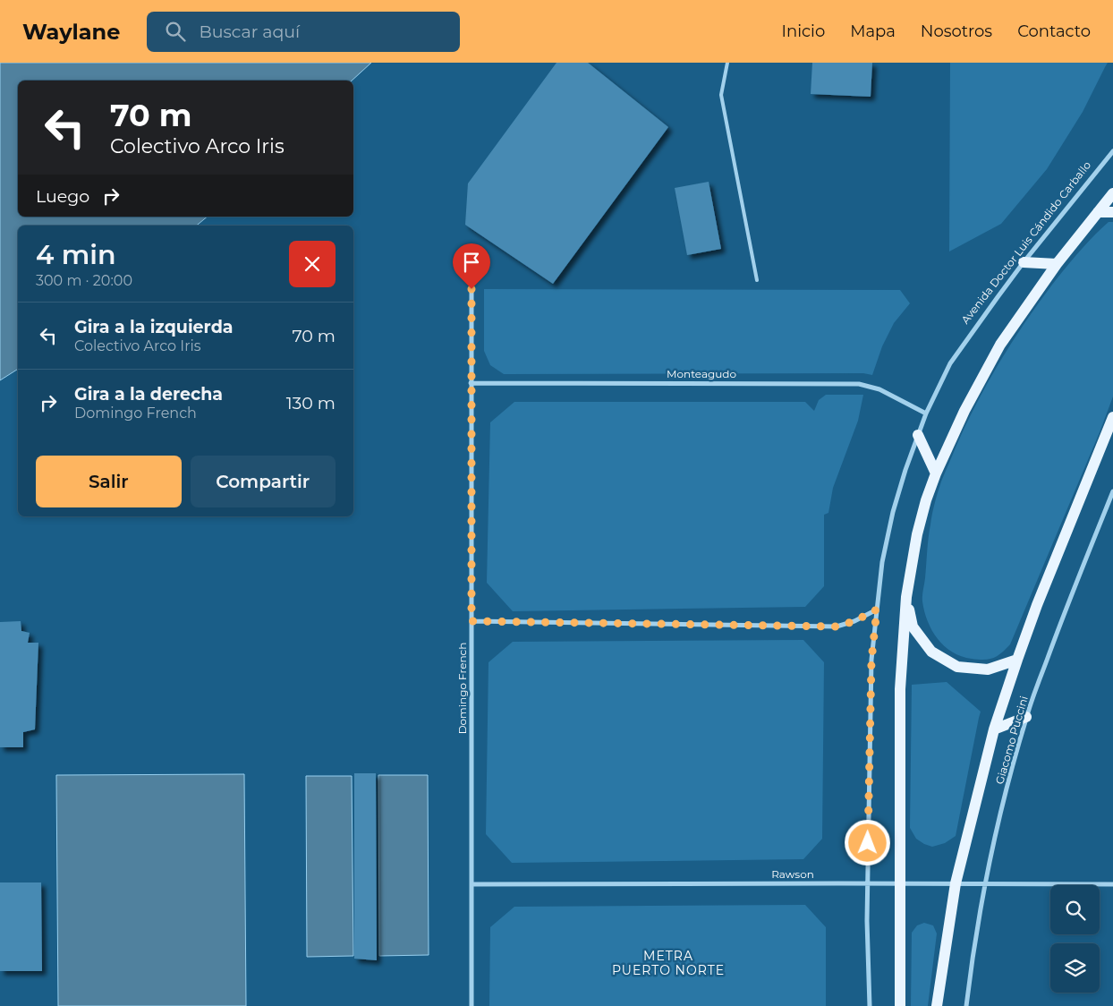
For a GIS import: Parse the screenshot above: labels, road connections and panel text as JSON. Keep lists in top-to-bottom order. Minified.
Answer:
{"streets":{"street":["Avenida Doctor Luis Cándido Carballo","Monteagudo","Domingo French","Giacomo Puccini","Rawson"]},"crossings":[["Avenida Doctor Luis Cándido Carballo","Monteagudo"],["Avenida Doctor Luis Cándido Carballo","Rawson"],["Monteagudo","Domingo French"],["Domingo French","Rawson"],["Giacomo Puccini","Rawson"]],"districts":["METRA PUERTO NORTE"],"page":{"header":"Waylane","search":"Buscar aquí","nav":["Inicio","Mapa","Nosotros","Contacto"],"turn":["70 m","Colectivo Arco Iris"],"then":"Luego","heading":["4 min","300 m · 20:00"],"list":[{"name":"Gira a la izquierda","note":"Colectivo Arco Iris","value":"70 m"},{"name":"Gira a la derecha","note":"Domingo French","value":"130 m"}],"buttons":["Salir","Compartir"]}}
